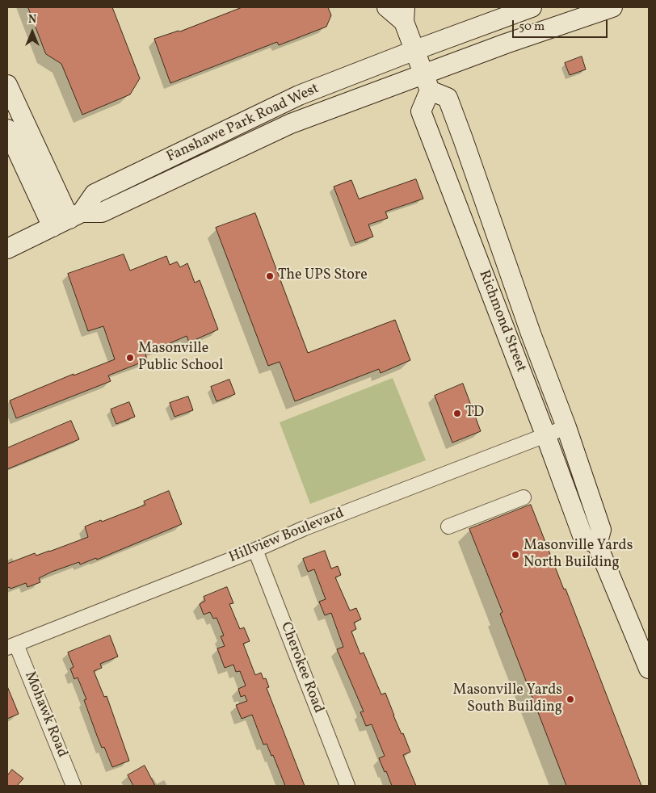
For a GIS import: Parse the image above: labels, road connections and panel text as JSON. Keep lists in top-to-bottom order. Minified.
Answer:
{"streets":{"main road":["Fanshawe Park Road West","Richmond Street"],"street":["Hillview Boulevard","Cherokee Road","Mohawk Road"]},"crossings":[["Fanshawe Park Road West","Richmond Street"],["Richmond Street","Hillview Boulevard"],["Hillview Boulevard","Cherokee Road"],["Hillview Boulevard","Mohawk Road"]],"places":["The UPS Store","Masonville Public School","TD","Masonville Yards North Building","Masonville Yards South Building"],"scale_bar":"50 m","north":"top"}
